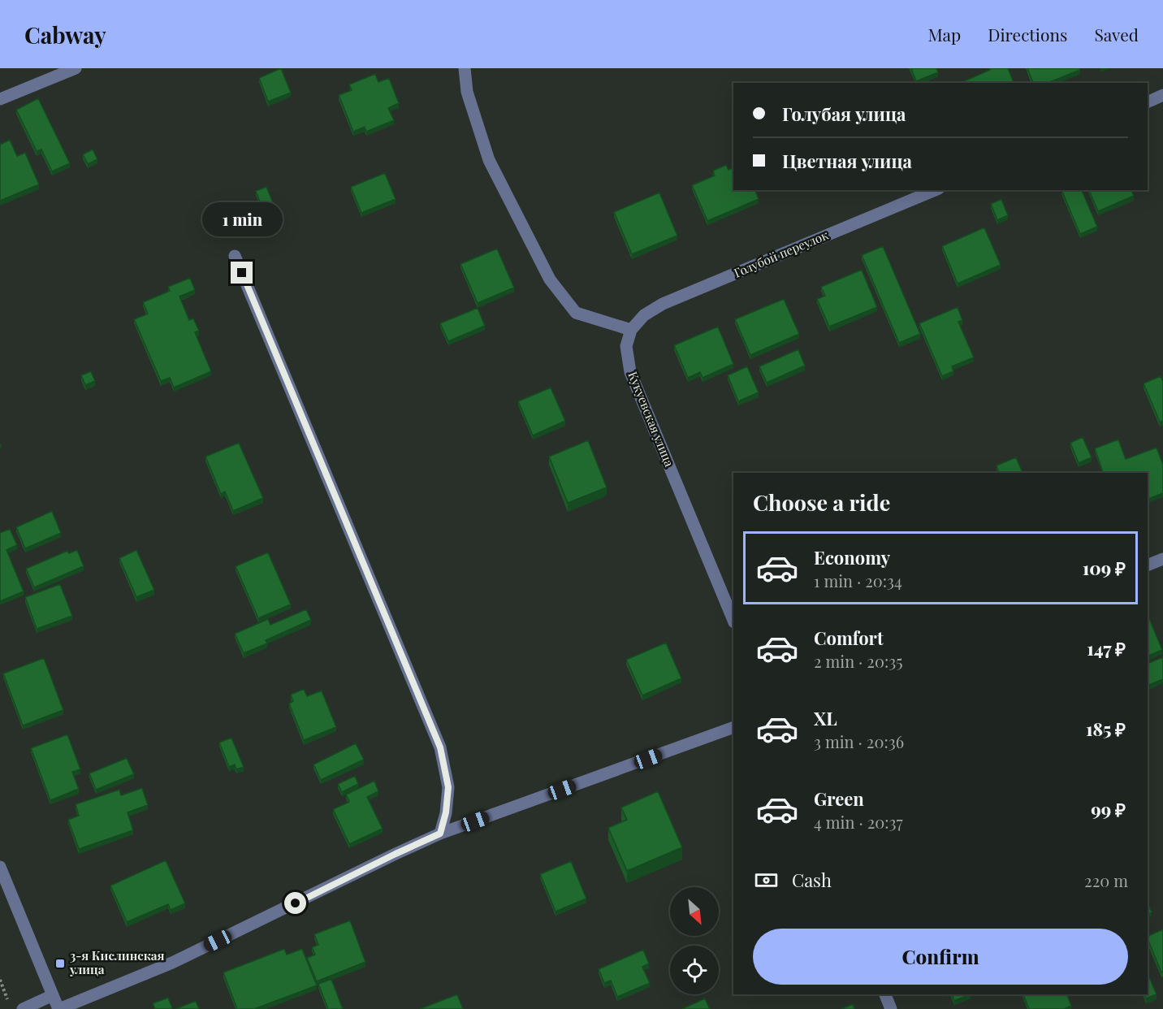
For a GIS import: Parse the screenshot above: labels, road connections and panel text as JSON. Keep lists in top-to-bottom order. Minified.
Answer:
{"streets":{"street":["Голубой переулок","Кукуевская улица"]},"crossings":[["Голубой переулок","Кукуевская улица"]],"places":{"transit":["3-я Кислинская улица"]},"north":"bottom right","page":{"header":"Cabway","nav":["Map","Directions","Saved"],"banner":["Голубая улица","Цветная улица"],"bubble":"1 min","heading":"Choose a ride","list":[{"name":"Economy","note":"1 min · 20:34","value":"109 ₽"},{"name":"Comfort","note":"2 min · 20:35","value":"147 ₽"},{"name":"XL","note":"3 min · 20:36","value":"185 ₽"},{"name":"Green","note":"4 min · 20:37","value":"99 ₽"}],"pay":["Cash","220 m"],"buttons":"Confirm"}}
